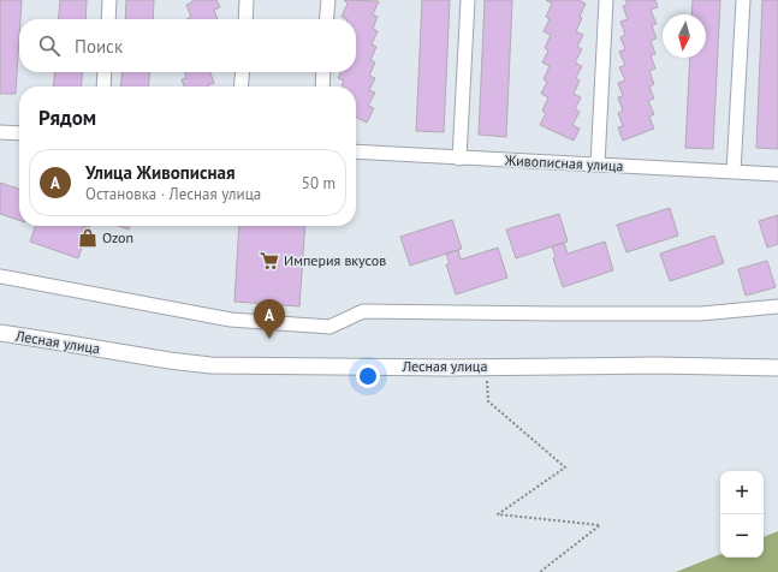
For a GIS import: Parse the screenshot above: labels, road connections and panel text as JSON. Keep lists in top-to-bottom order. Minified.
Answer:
{"streets":{"main road":["Лесная улица"],"street":["Живописная улица"]},"places":{"shop":["Ozon"],"supermarket":["Империя вкусов"]},"north":"bottom","page":{"search":"Поиск","heading":"Рядом","list":[{"mark":"A","name":"Улица Живописная","note":"Остановка · Лесная улица","value":"50 m"}],"pins":"A","map_buttons":["+","−"]}}
